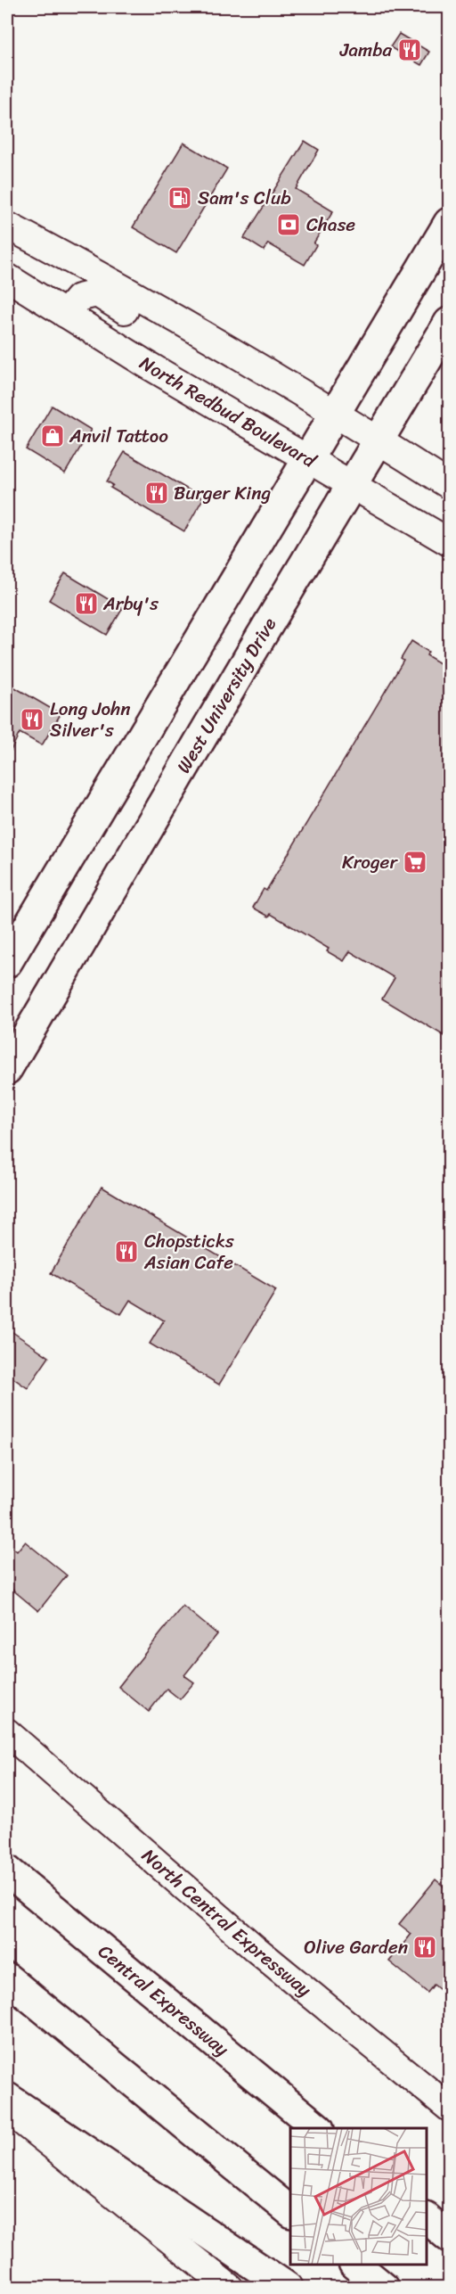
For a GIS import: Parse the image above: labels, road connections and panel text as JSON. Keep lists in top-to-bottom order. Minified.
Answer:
{"streets":{"highway":["West University Drive","Central Expressway"],"street":["North Redbud Boulevard","North Central Expressway"]},"crossings":[["North Redbud Boulevard","West University Drive"]],"places":{"restaurant":["Jamba","Burger King","Arby's","Long John Silver's","Chopsticks Asian Cafe","Olive Garden"],"fuel station":["Sam's Club"],"bank":["Chase"],"shop":["Anvil Tattoo"],"supermarket":["Kroger"]}}
